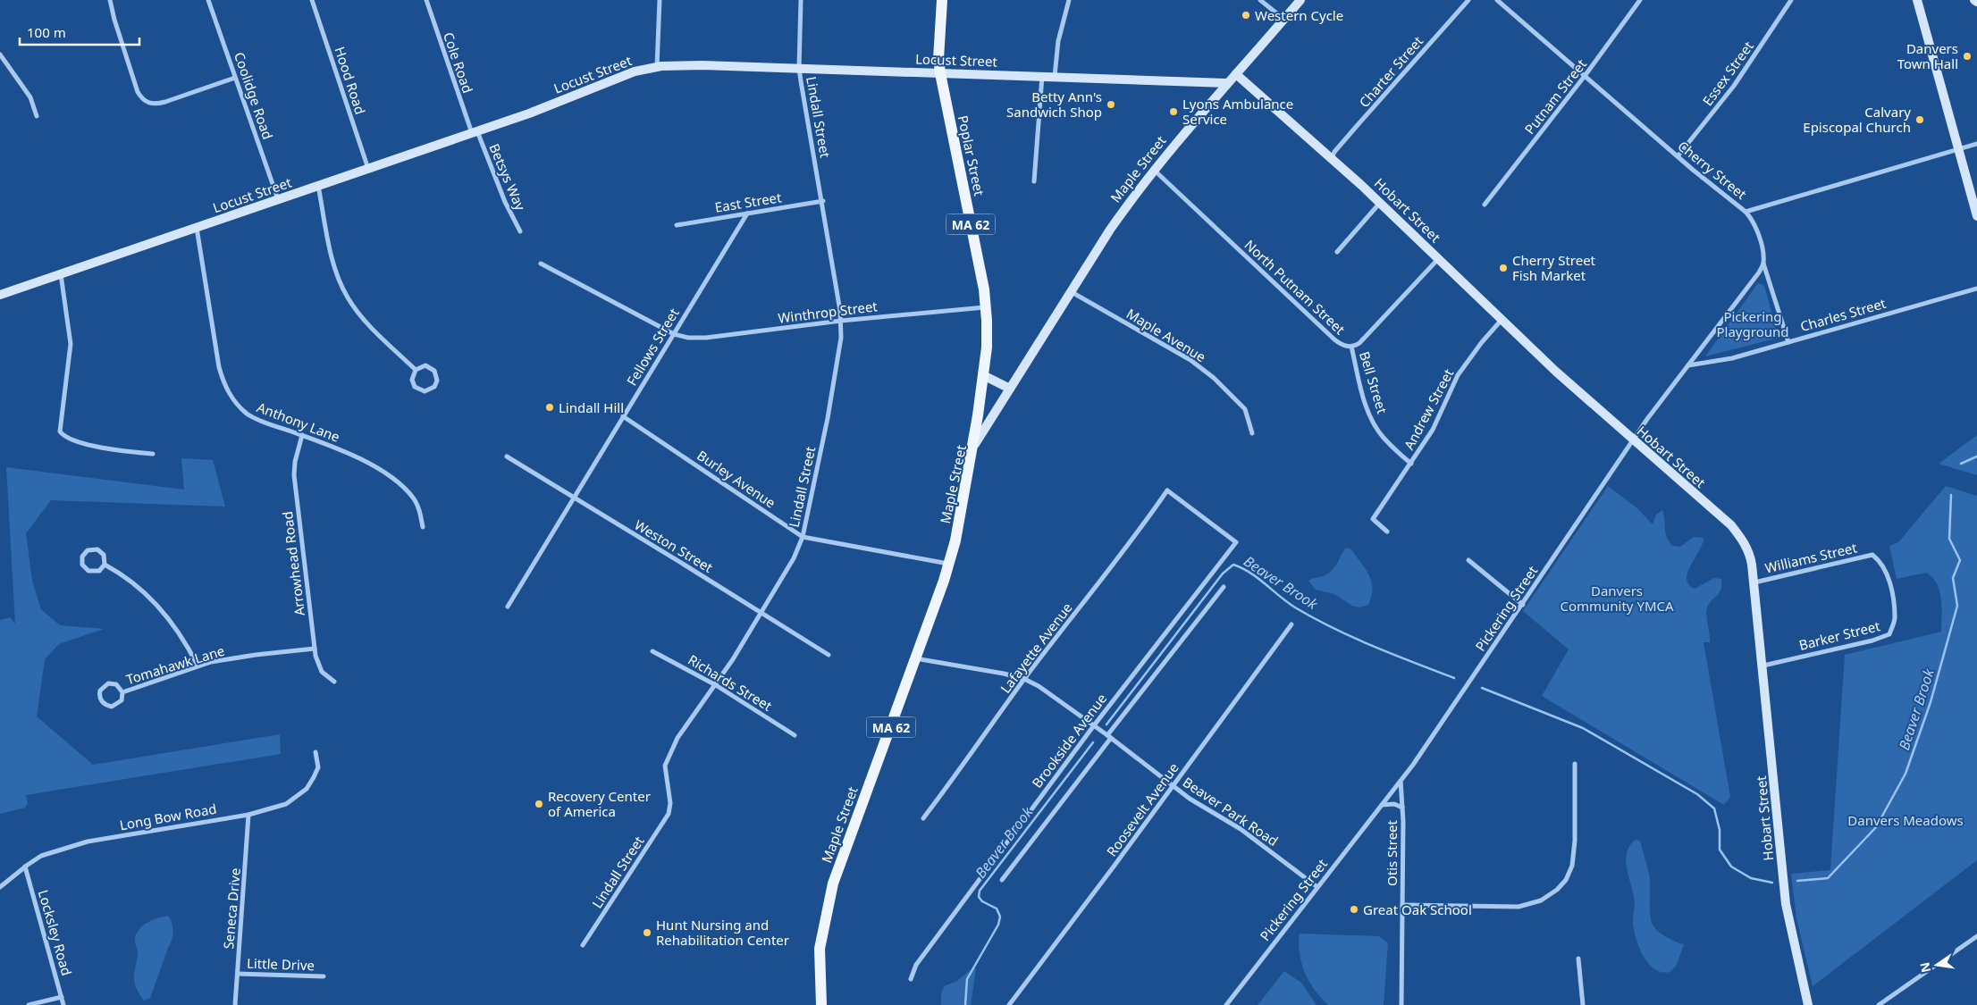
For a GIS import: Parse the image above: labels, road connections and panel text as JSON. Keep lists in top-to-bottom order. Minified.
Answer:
{"streets":{"main road":["Locust Street","Poplar Street","Maple Street","Hobart Street","MA 62"],"street":["Cole Road","Charter Street","Essex Street","Hood Road","Coolidge Road","Putnam Street","Lindall Street","Cherry Street","Betsys Way","East Street","North Putnam Street","Winthrop Street","Charles Street","Maple Avenue","Fellows Street","Bell Street","Andrew Street","Anthony Lane","Burley Avenue","Weston Street","Williams Street","Arrowhead Road","Pickering Street","Barker Street","Lafayette Avenue","Tomahawk Lane","Richards Street","Brookside Avenue","Roosevelt Avenue","Beaver Park Road","Long Bow Road","Otis Street","Seneca Drive","Locksley Road","Little Drive"]},"crossings":[["Locust Street","Cole Road"],["Locust Street","Hood Road"],["Locust Street","Coolidge Road"],["Locust Street","Lindall Street"],["Locust Street","Poplar Street"],["Locust Street","Maple Street"],["Locust Street","Betsys Way"],["Locust Street","Anthony Lane"],["Cole Road","Betsys Way"],["Charter Street","Hobart Street"],["Essex Street","Cherry Street"],["Putnam Street","Cherry Street"],["Lindall Street","East Street"],["Lindall Street","Winthrop Street"],["Lindall Street","Burley Avenue"],["Lindall Street","Weston Street"],["Lindall Street","Richards Street"],["Poplar Street","Maple Street"],["Poplar Street","Winthrop Street"],["Maple Street","Hobart Street"],["Maple Street","North Putnam Street"],["Maple Street","Maple Avenue"],["Maple Street","Burley Avenue"],["Maple Street","Beaver Park Road"],["East Street","Fellows Street"],["Hobart Street","North Putnam Street"],["Hobart Street","Andrew Street"],["Hobart Street","Williams Street"],["Hobart Street","Pickering Street"],["Hobart Street","Barker Street"],["North Putnam Street","Bell Street"],["Winthrop Street","Fellows Street"],["Charles Street","Pickering Street"],["Fellows Street","Burley Avenue"],["Fellows Street","Weston Street"],["Bell Street","Andrew Street"],["Anthony Lane","Arrowhead Road"],["Williams Street","Barker Street"],["Arrowhead Road","Tomahawk Lane"],["Pickering Street","Beaver Park Road"],["Pickering Street","Otis Street"],["Lafayette Avenue","Brookside Avenue"],["Lafayette Avenue","Beaver Park Road"],["Brookside Avenue","Beaver Park Road"],["Roosevelt Avenue","Beaver Park Road"],["Long Bow Road","Seneca Drive"],["Long Bow Road","Locksley Road"],["Seneca Drive","Little Drive"]],"water":["Beaver Brook"],"parks":["Pickering Playground","Danvers Community YMCA","Danvers Meadows"],"places":["Western Cycle","Danvers Town Hall","Betty Ann's Sandwich Shop","Lyons Ambulance Service","Calvary Episcopal Church","Cherry Street Fish Market","Lindall Hill","Recovery Center of America","Great Oak School","Hunt Nursing and Rehabilitation Center"],"scale_bar":"100 m","north":"left"}
